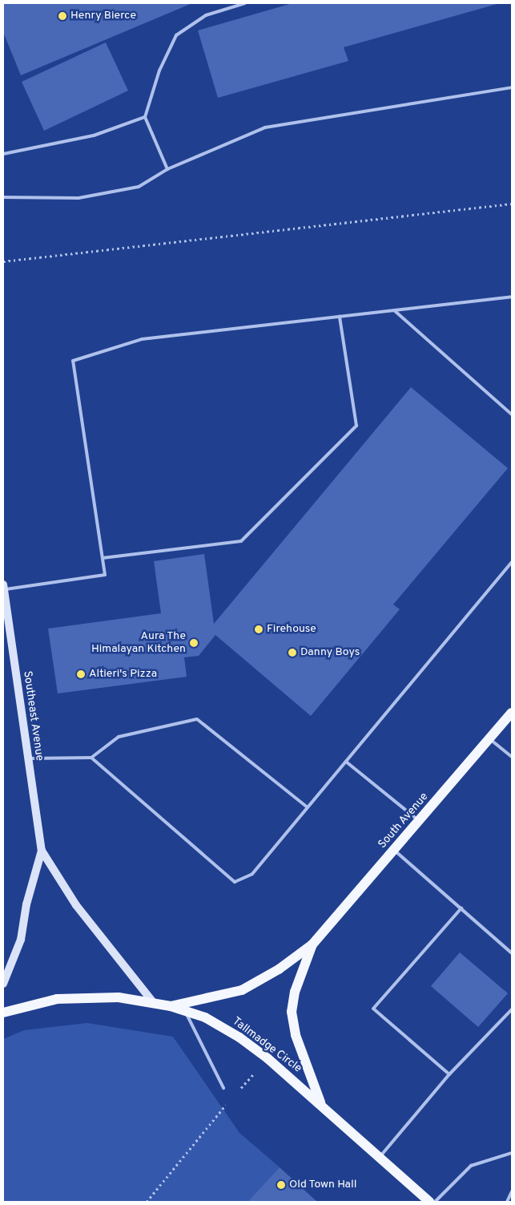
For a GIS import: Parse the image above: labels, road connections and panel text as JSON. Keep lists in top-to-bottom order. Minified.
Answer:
{"streets":{"main road":["South Avenue","Tallmadge Circle"],"street":["Southeast Avenue"]},"crossings":[["Southeast Avenue","Tallmadge Circle"],["South Avenue","Tallmadge Circle"]],"places":["Henry Bierce","Firehouse","Aura The Himalayan Kitchen","Danny Boys","Altieri's Pizza","Old Town Hall"]}
